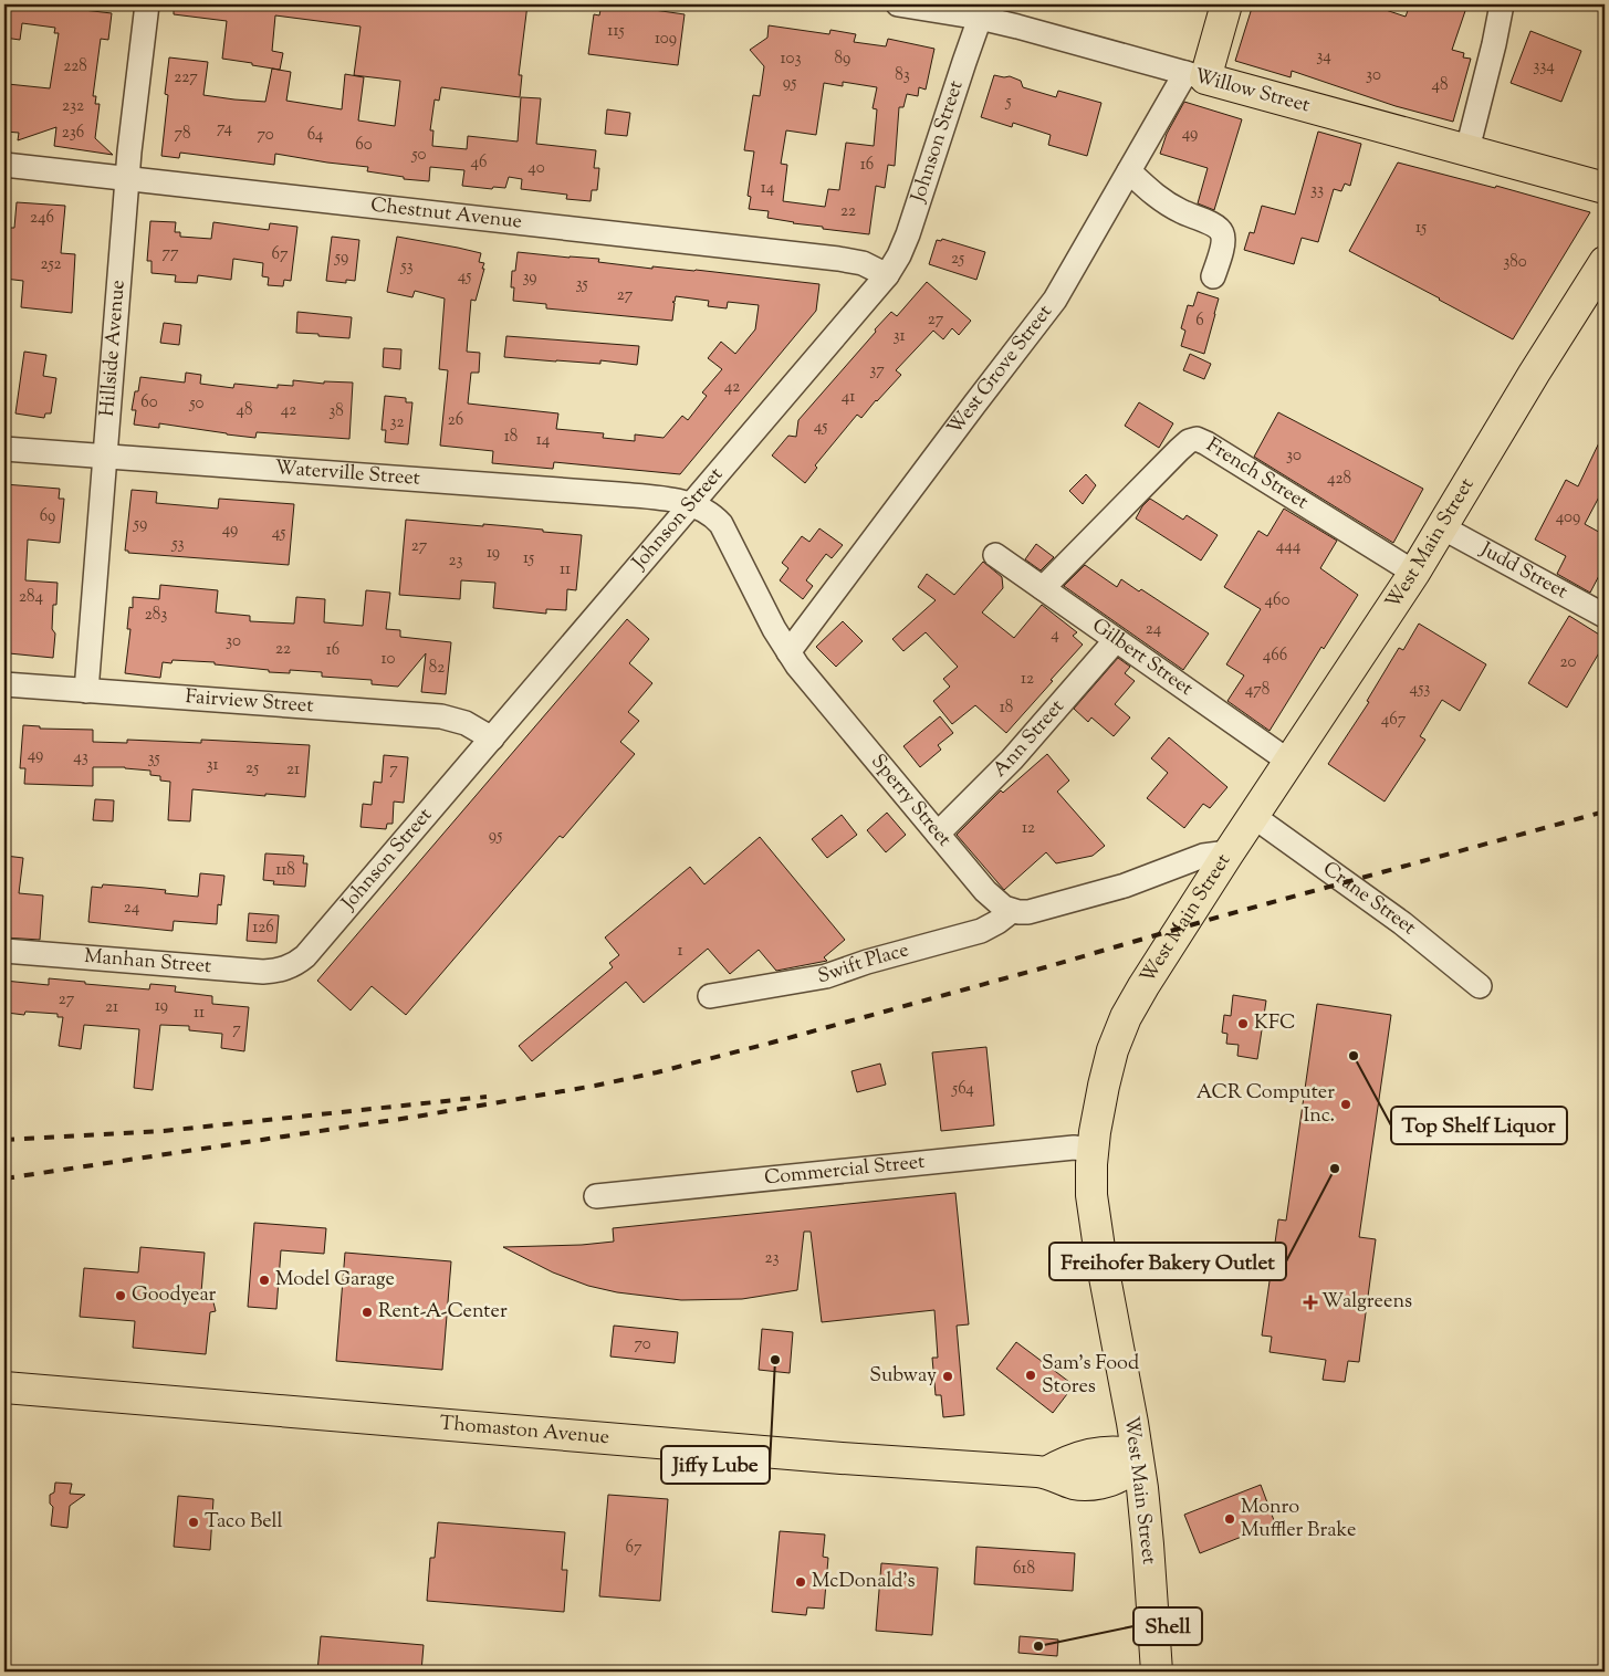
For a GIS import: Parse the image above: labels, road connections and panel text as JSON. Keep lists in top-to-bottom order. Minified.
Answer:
{"streets":{"main road":["Willow Street","West Main Street","Thomaston Avenue"],"street":["Johnson Street","Chestnut Avenue","Hillside Avenue","West Grove Street","Waterville Street","French Street","Judd Street","Gilbert Street","Fairview Street","Ann Street","Sperry Street","Crane Street","Manhan Street","Swift Place","Commercial Street"]},"crossings":[["Willow Street","Johnson Street"],["Willow Street","West Grove Street"],["Johnson Street","Chestnut Avenue"],["Johnson Street","Waterville Street"],["Johnson Street","Fairview Street"],["Johnson Street","Sperry Street"],["Johnson Street","Manhan Street"],["Chestnut Avenue","Hillside Avenue"],["Hillside Avenue","Waterville Street"],["Hillside Avenue","Fairview Street"],["West Grove Street","Sperry Street"],["Waterville Street","Sperry Street"],["French Street","West Main Street"],["French Street","Gilbert Street"],["West Main Street","Judd Street"],["West Main Street","Gilbert Street"],["West Main Street","Crane Street"],["West Main Street","Commercial Street"],["West Main Street","Thomaston Avenue"],["Gilbert Street","Ann Street"],["Ann Street","Sperry Street"],["Sperry Street","Swift Place"]],"places":{"other":["KFC","Top Shelf Liquor","ACR Computer Inc.","Freihofer Bakery Outlet","Model Garage","Goodyear","Rent-A-Center","Jiffy Lube","Sam's Food Stores","Subway","Monro Muffler Brake","Taco Bell","McDonald's","Shell"],"health":["Walgreens"]},"house_numbers":["115","109","34","103","89","228","334","83","30","227","95","48","5","232","74","236","78","49","70","64","60","50","46","16","40","14","33","22","246","15","77","67","59","25","380","252","53","45","39","35","27","27","6","31","37","42","41","60","50","48","42","38","26","32","45","18","14","30","428","69","409","59","49","45","53","27","444","19","15","23","11","284","460","283","24","4","30","22","16","466","10","20","82","12","453","478","18","467","49","43","35","31","25","21","7","12","95","118","24","126","1","27","19","21","11","7","564","23","70","67","618"]}
